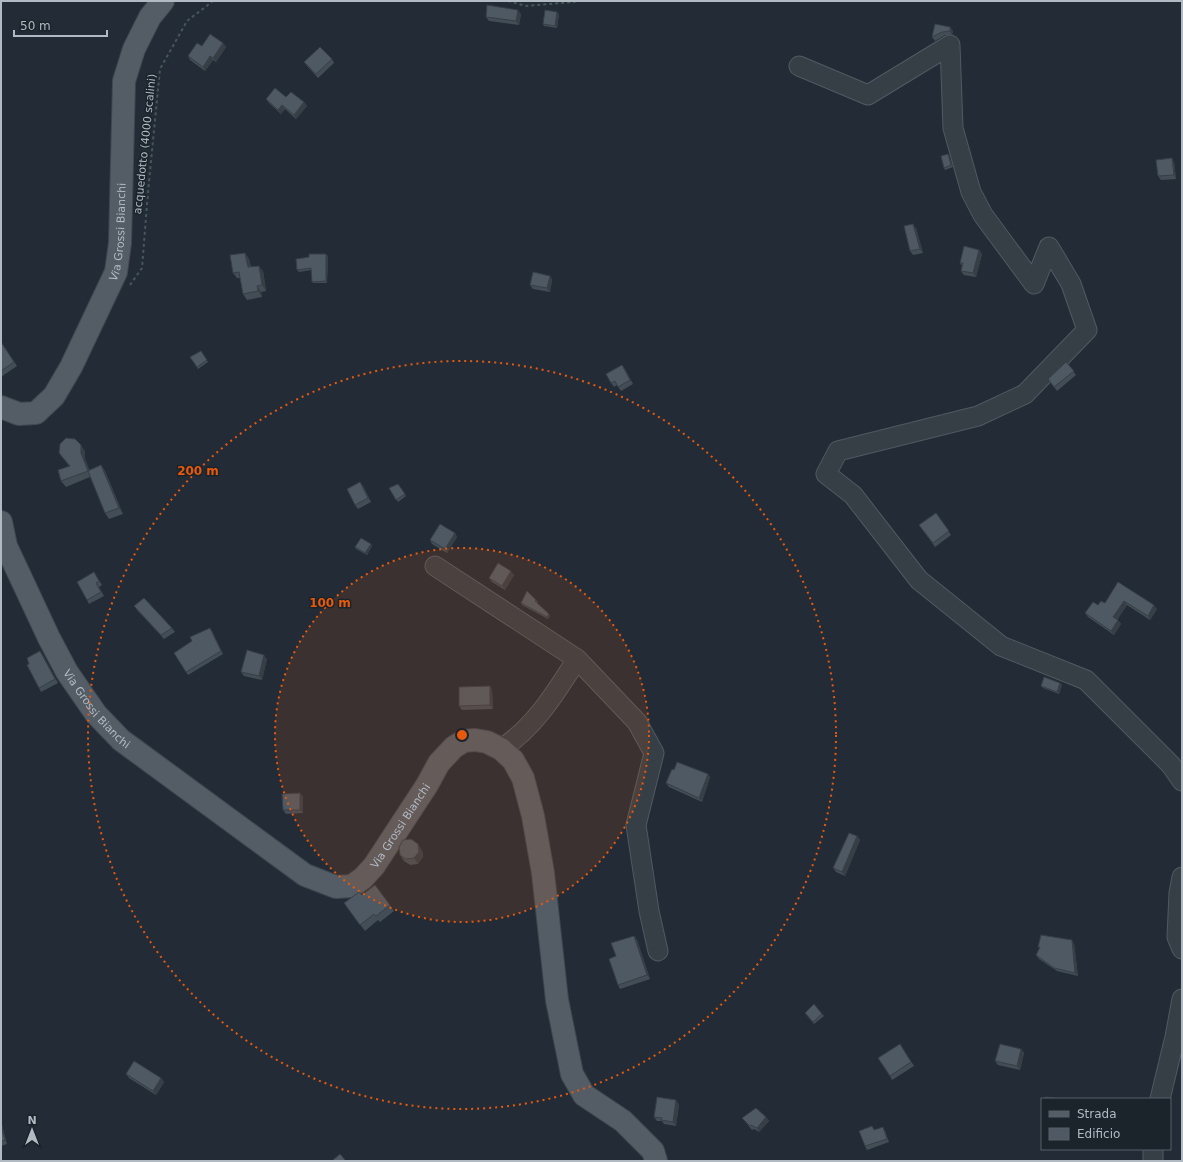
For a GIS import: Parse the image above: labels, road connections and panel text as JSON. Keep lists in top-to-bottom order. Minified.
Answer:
{"streets":{"main road":["Via Grossi Bianchi"],"path":["acquedotto (4000 scalini)"]},"crossings":[["acquedotto (4000 scalini)","Via Grossi Bianchi"]],"legend":["Strada","Edificio"],"scale_bar":"50 m","north":"top","rings":["200 m","100 m"]}
